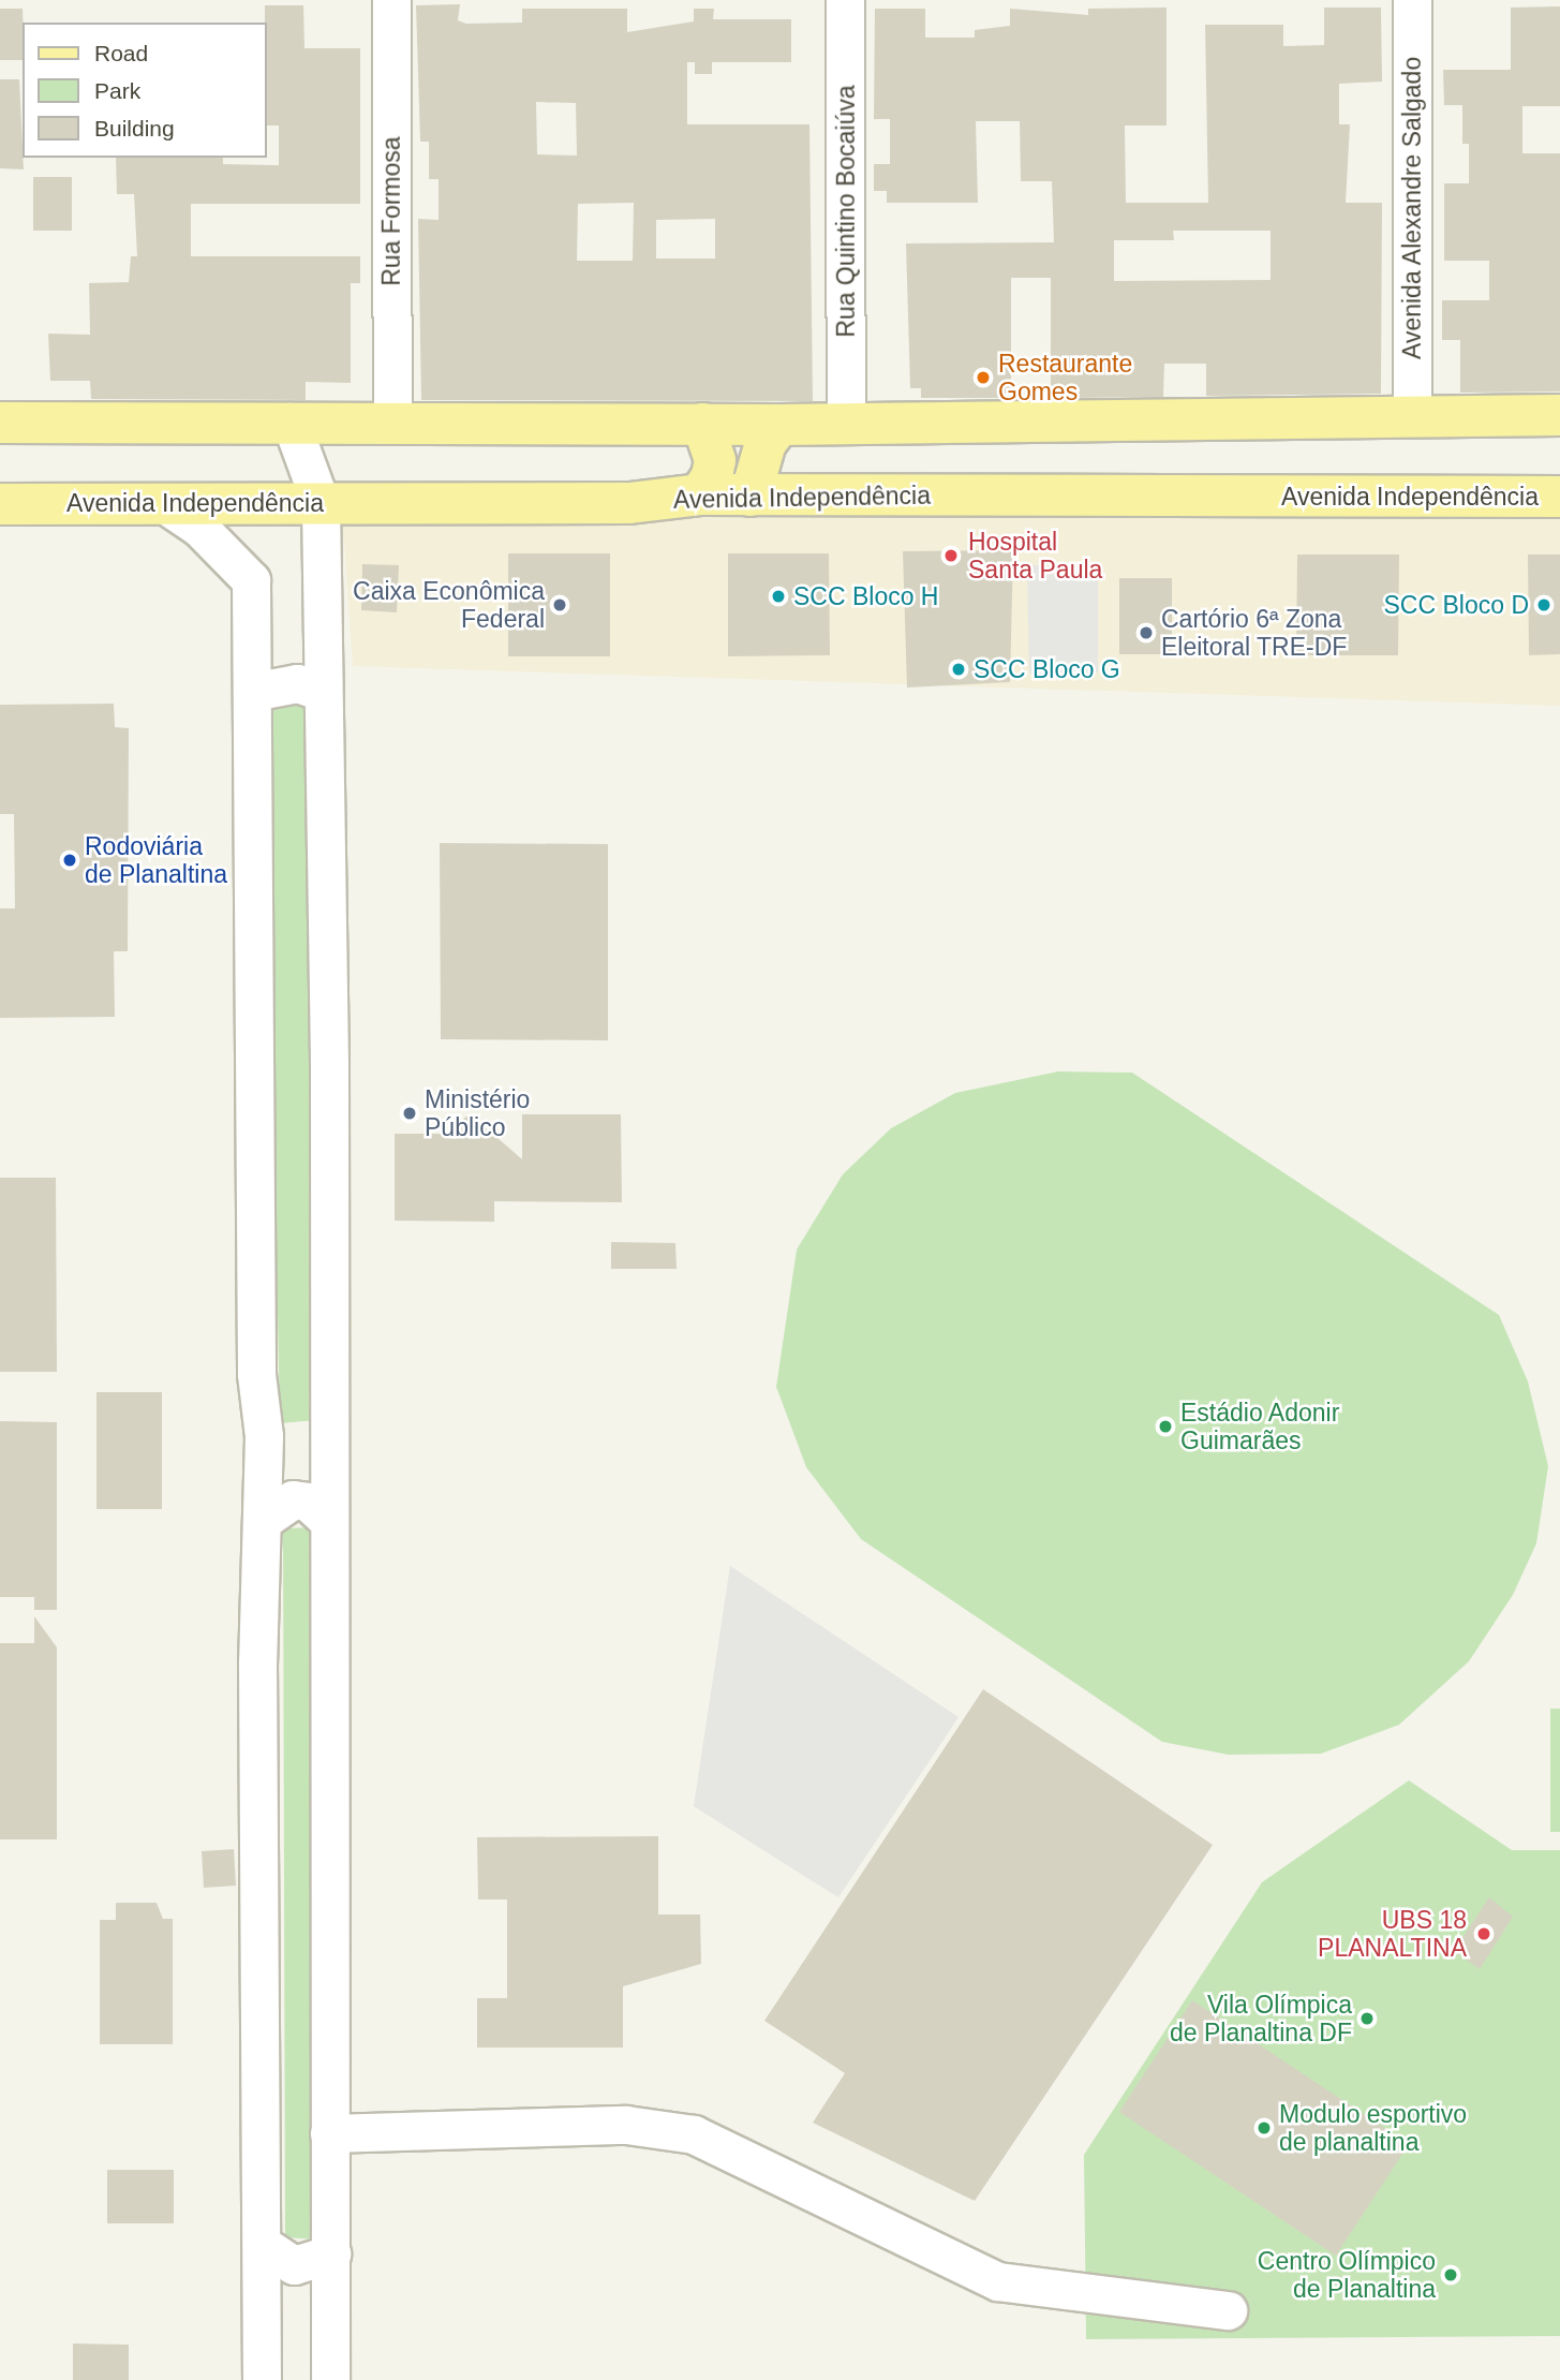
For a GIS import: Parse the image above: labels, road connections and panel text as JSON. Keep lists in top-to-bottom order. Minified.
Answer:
{"streets":{"main road":["Avenida Independência"],"street":["Avenida Alexandre Salgado","Rua Formosa","Rua Quintino Bocaiúva"]},"places":["Restaurante Gomes","Hospital Santa Paula","SCC Bloco H","Caixa Econômica Federal","SCC Bloco D","Cartório 6ª Zona Eleitoral TRE-DF","SCC Bloco G","Rodoviária de Planaltina","Ministério Público","Estádio Adonir Guimarães","UBS 18 PLANALTINA","Vila Olímpica de Planaltina DF","Modulo esportivo de planaltina","Centro Olímpico de Planaltina"],"legend":["Road","Park","Building"]}
